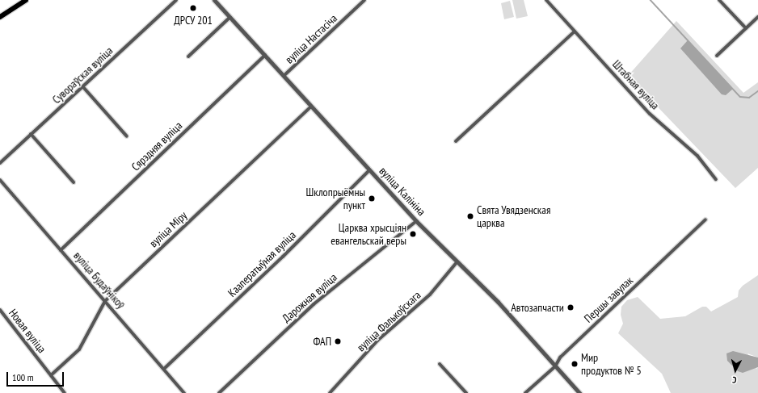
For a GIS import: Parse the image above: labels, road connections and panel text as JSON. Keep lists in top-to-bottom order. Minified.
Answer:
{"streets":{"street":["вуліца Настасіча","Сувораўская вуліца","Штабная вуліца","Сярэдняя вуліца","вуліца Калініна","вуліца Міру","Кааператыўная вуліца","вуліца Будаўнікоў","Дарожная вуліца","Першы завулак","вуліца Фалькоўскага","Новая вуліца"]},"crossings":[["вуліца Настасіча","вуліца Калініна"],["Сярэдняя вуліца","вуліца Калініна"],["Сярэдняя вуліца","вуліца Будаўнікоў"],["вуліца Калініна","вуліца Міру"],["вуліца Калініна","Кааператыўная вуліца"],["вуліца Калініна","Дарожная вуліца"],["вуліца Калініна","Першы завулак"],["вуліца Калініна","вуліца Фалькоўскага"],["вуліца Міру","вуліца Будаўнікоў"],["вуліца Міру","Новая вуліца"],["Кааператыўная вуліца","вуліца Будаўнікоў"]],"places":["ДРСУ 201","Шклопрыёмны пункт","Свята Увядзенская царква","Царква хрысціян евангельскай веры","Автозапчасти","ФАП","Мир продуктов № 5"],"scale_bar":"100 m","north":"bottom"}
